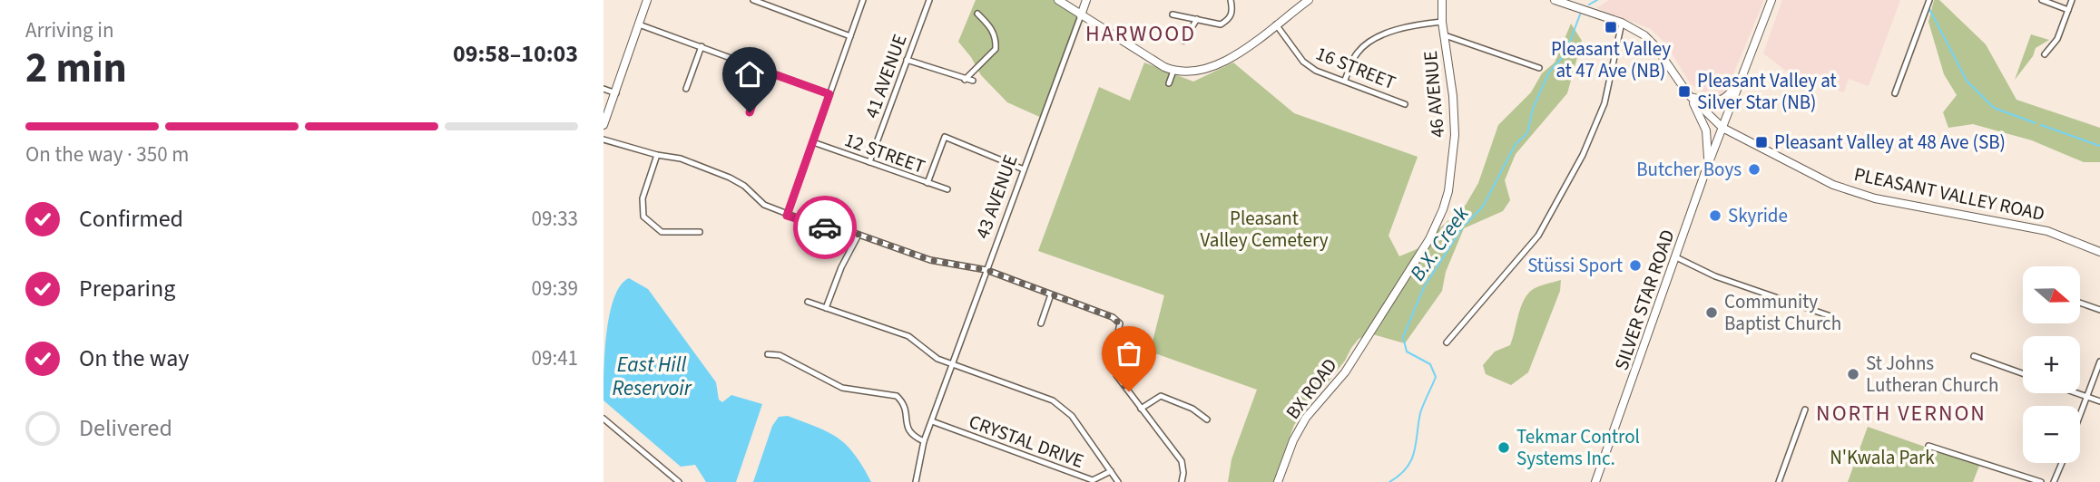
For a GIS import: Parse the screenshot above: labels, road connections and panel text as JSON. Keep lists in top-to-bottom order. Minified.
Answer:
{"streets":{"street":["16 STREET","41 AVENUE","46 AVENUE","12 STREET","PLEASANT VALLEY ROAD","43 AVENUE","SILVER STAR ROAD","BX ROAD","CRYSTAL DRIVE"]},"crossings":[["41 AVENUE","12 STREET"],["46 AVENUE","BX ROAD"],["PLEASANT VALLEY ROAD","SILVER STAR ROAD"],["43 AVENUE","CRYSTAL DRIVE"]],"districts":["HARWOOD","NORTH VERNON"],"water":["B.X. Creek","East Hill Reservoir"],"parks":["Pleasant Valley Cemetery","N'Kwala Park"],"places":{"transit":["Pleasant Valley at 47 Ave (NB)","Pleasant Valley at Silver Star (NB)","Pleasant Valley at 48 Ave (SB)"],"other":["Butcher Boys","Skyride","Stüssi Sport","Community Baptist Church","St Johns Lutheran Church","Tekmar Control Systems Inc."]},"north":"right","page":{"heading":["2 min","Arriving in","09:58–10:03"],"bar":"On the way · 350 m","list":[["Confirmed","09:33"],["Preparing","09:39"],["On the way","09:41"],"Delivered"],"map_buttons":["+","−"]}}
